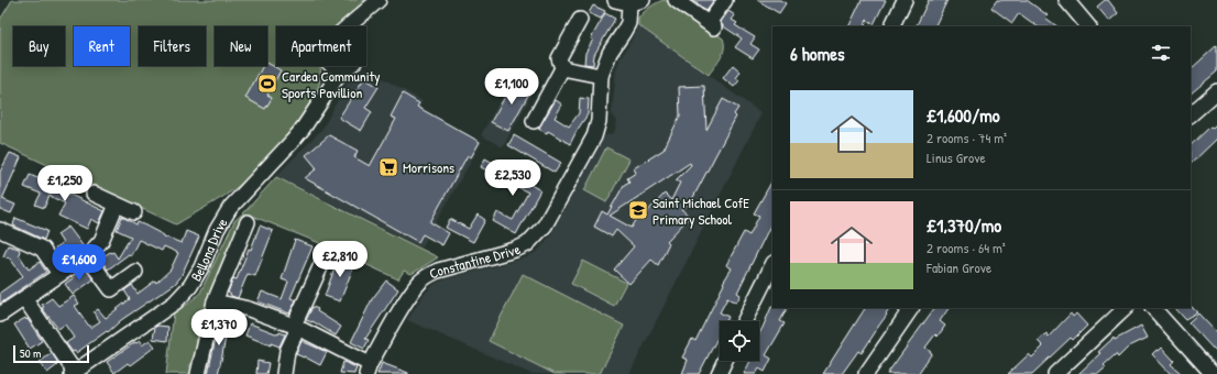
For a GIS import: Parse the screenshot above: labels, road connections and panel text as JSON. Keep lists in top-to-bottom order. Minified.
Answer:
{"streets":{"street":["Bellona Drive","Constantine Drive"]},"places":{"sports":["Cardea Community Sports Pavillion"],"supermarket":["Morrisons"],"school or university":["Saint Michael CofE Primary School"]},"scale_bar":"50 m","page":{"chip":["Buy","Rent","Filters","New","Apartment"],"heading":"6 homes","price":["£1,100","£2,530","£1,250","£2,810","£1,600","£1,370"],"list":[{"name":"£1,600/mo","note":"2 rooms · 74 m² · Linus Grove"},{"name":"£1,370/mo","note":"2 rooms · 64 m² · Fabian Grove"}],"scale":"50 m"}}
